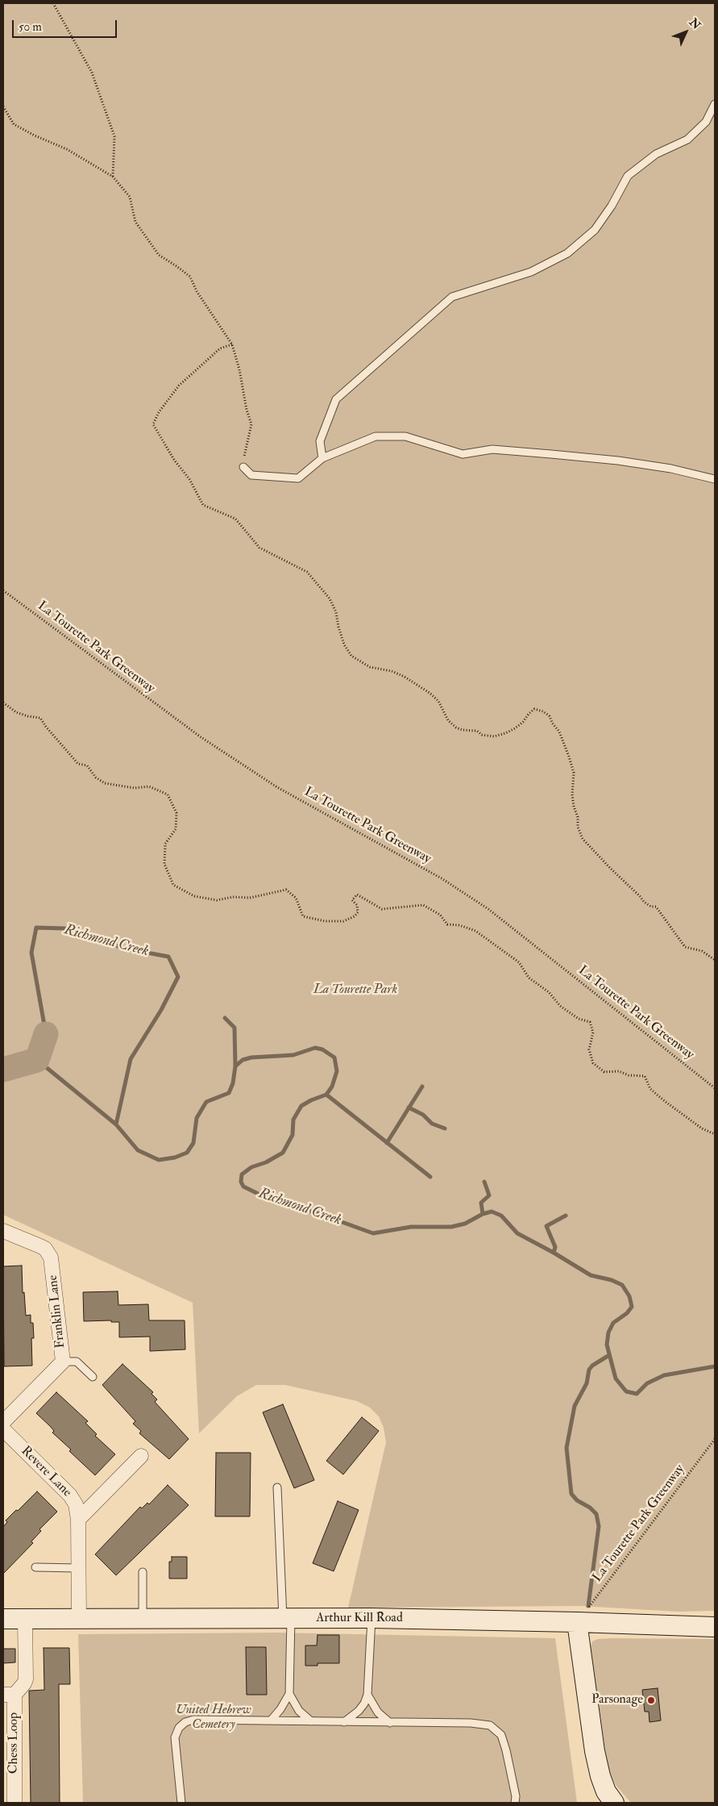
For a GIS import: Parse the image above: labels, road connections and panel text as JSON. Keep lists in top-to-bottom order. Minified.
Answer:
{"streets":{"street":["Franklin Lane","Revere Lane","Arthur Kill Road","Chess Loop"],"path":["La Tourette Park Greenway"]},"crossings":[["La Tourette Park Greenway","Arthur Kill Road"],["Revere Lane","Arthur Kill Road"]],"water":["Richmond Creek"],"parks":["La Tourette Park","United Hebrew Cemetery"],"places":["Parsonage"],"scale_bar":"50 m","north":"top right"}
